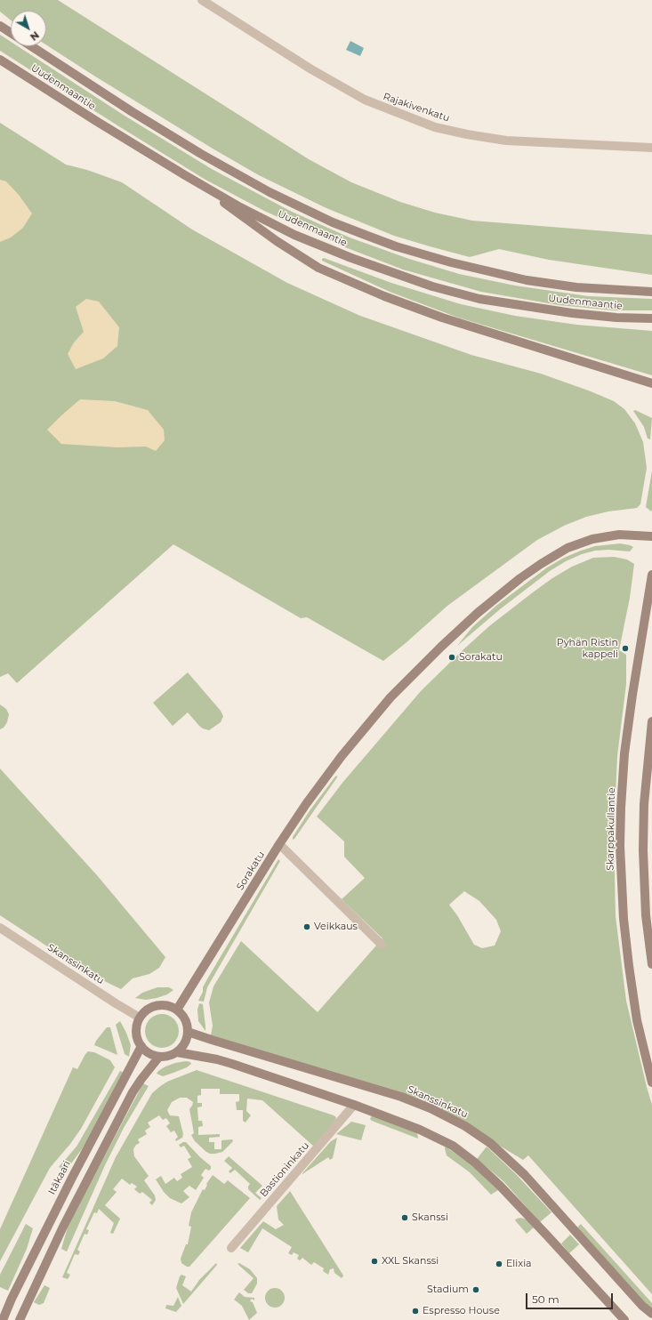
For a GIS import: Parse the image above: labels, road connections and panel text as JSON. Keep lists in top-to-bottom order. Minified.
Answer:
{"streets":{"main road":["Uudenmaantie","Skarppakullantie","Sorakatu","Skanssinkatu","Itäkaari"],"street":["Rajakivenkatu","Bastioninkatu"]},"crossings":[["Sorakatu","Skanssinkatu"],["Sorakatu","Itäkaari"],["Skanssinkatu","Itäkaari"]],"places":["Pyhän Ristin kappeli","Sorakatu","Veikkaus","Skanssi","XXL Skanssi","Elixia","Stadium","Espresso House"],"scale_bar":"50 m","north":"bottom right"}
